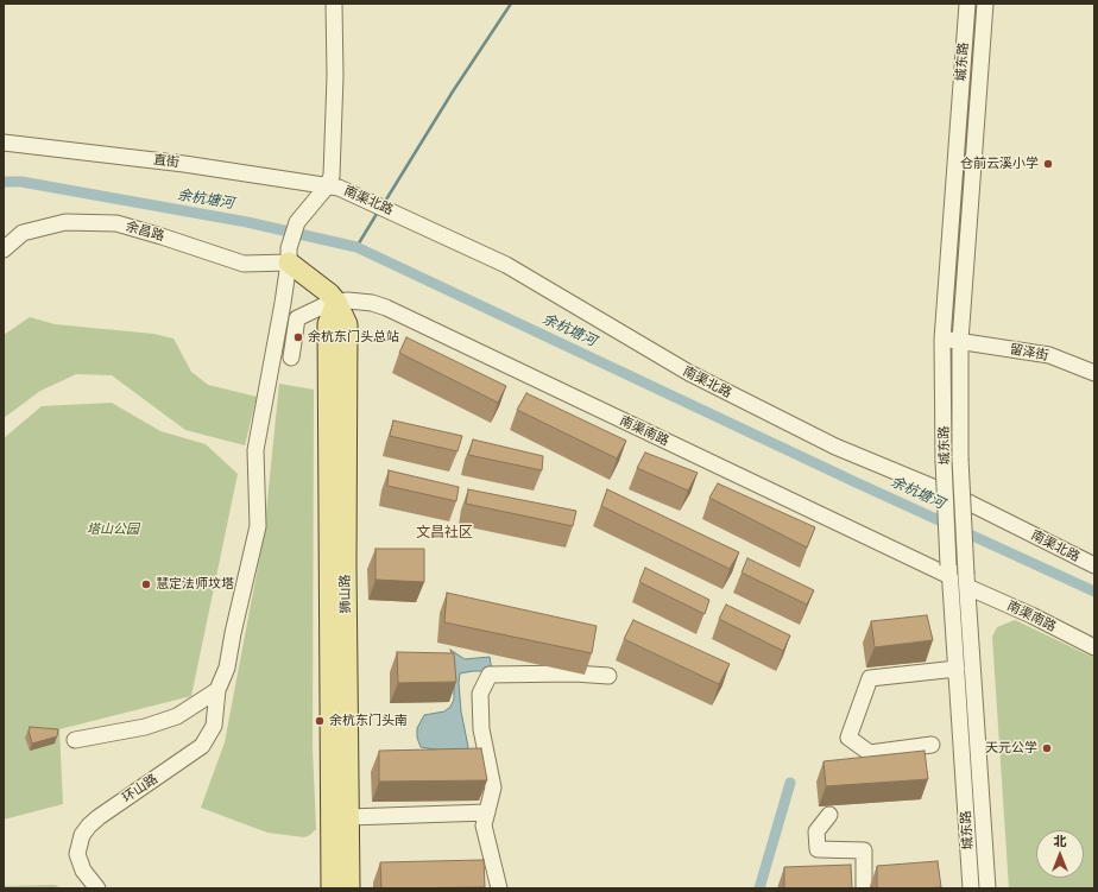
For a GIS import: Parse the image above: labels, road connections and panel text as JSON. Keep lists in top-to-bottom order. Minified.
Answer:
{"streets":{"main road":["狮山路"],"street":["城东路","直街","南渠北路","余昌路","留泽街","南渠南路","环山路"]},"crossings":[["城东路","留泽街"],["城东路","南渠南路"],["直街","南渠北路"],["直街","环山路"],["南渠北路","环山路"],["余昌路","狮山路"],["余昌路","环山路"],["南渠南路","狮山路"],["狮山路","环山路"]],"districts":["文昌社区"],"water":["余杭塘河"],"parks":["塔山公园"],"places":["仓前云溪小学","余杭东门头总站","慧定法师坟塔","余杭东门头南","天元公学"],"north":"top"}
